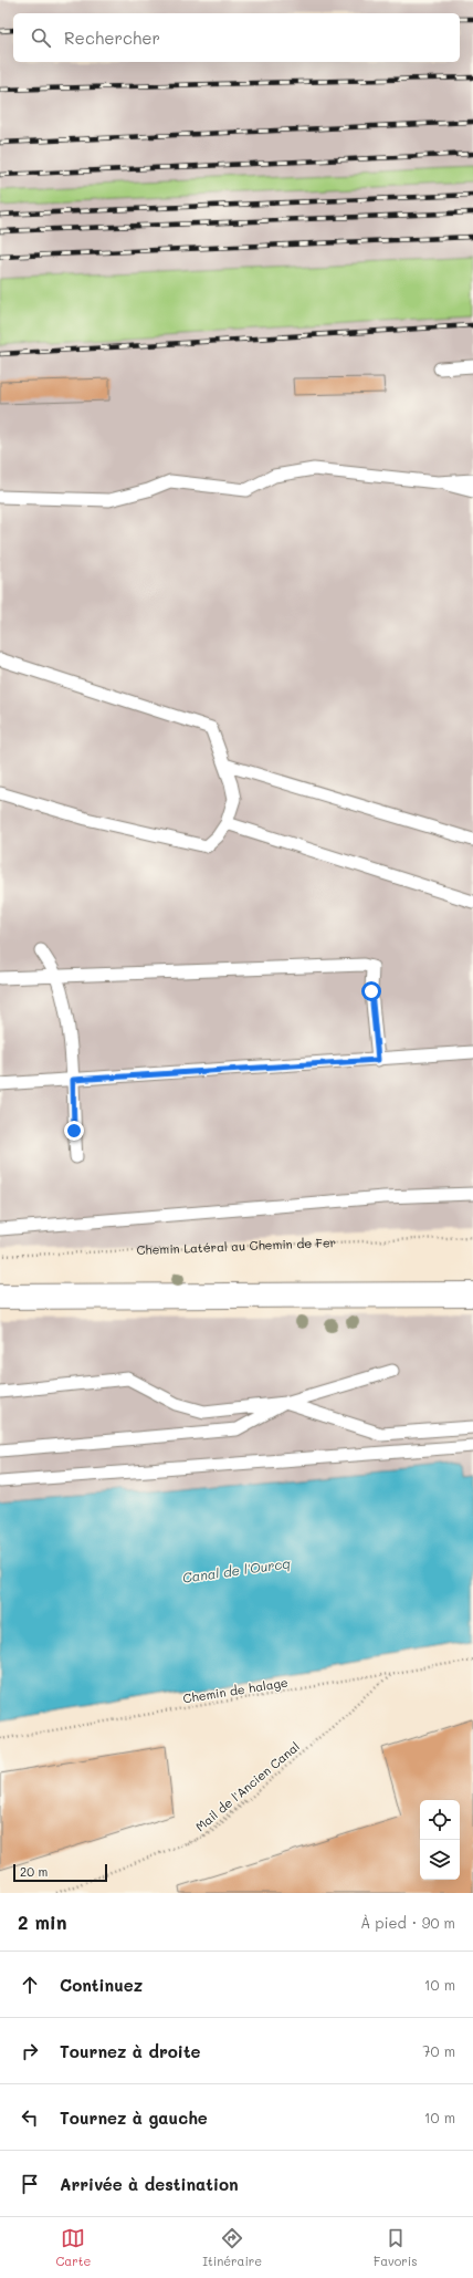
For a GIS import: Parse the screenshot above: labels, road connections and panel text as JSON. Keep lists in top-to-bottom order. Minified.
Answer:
{"streets":{"path":["Chemin Latéral au Chemin de Fer","Chemin de halage"]},"water":["Canal de l'Ourcq"],"scale_bar":"20 m","page":{"search":"Rechercher","scale":"20 m","heading":["2 min","À pied · 90 m"],"list":[["Continuez","10 m"],["Tournez à droite","70 m"],["Tournez à gauche","10 m"],"Arrivée à destination"],"nav":["Carte","Itinéraire","Favoris"]}}
